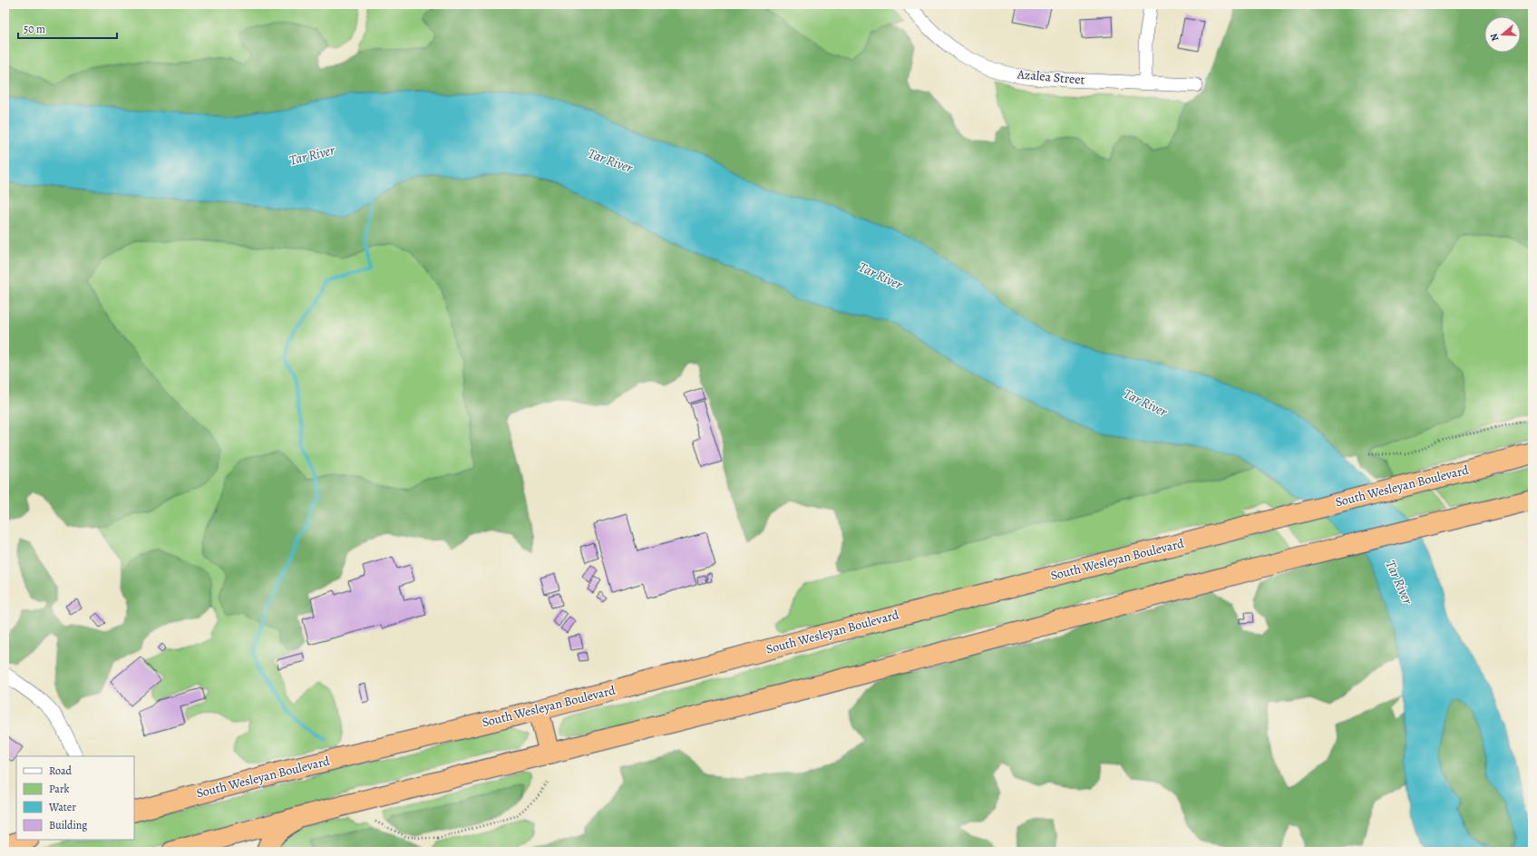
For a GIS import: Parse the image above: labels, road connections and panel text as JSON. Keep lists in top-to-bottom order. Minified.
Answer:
{"streets":{"highway":["South Wesleyan Boulevard"],"street":["Azalea Street"]},"water":["Tar River"],"legend":["Road","Park","Water","Building"],"scale_bar":"50 m","north":"left"}
